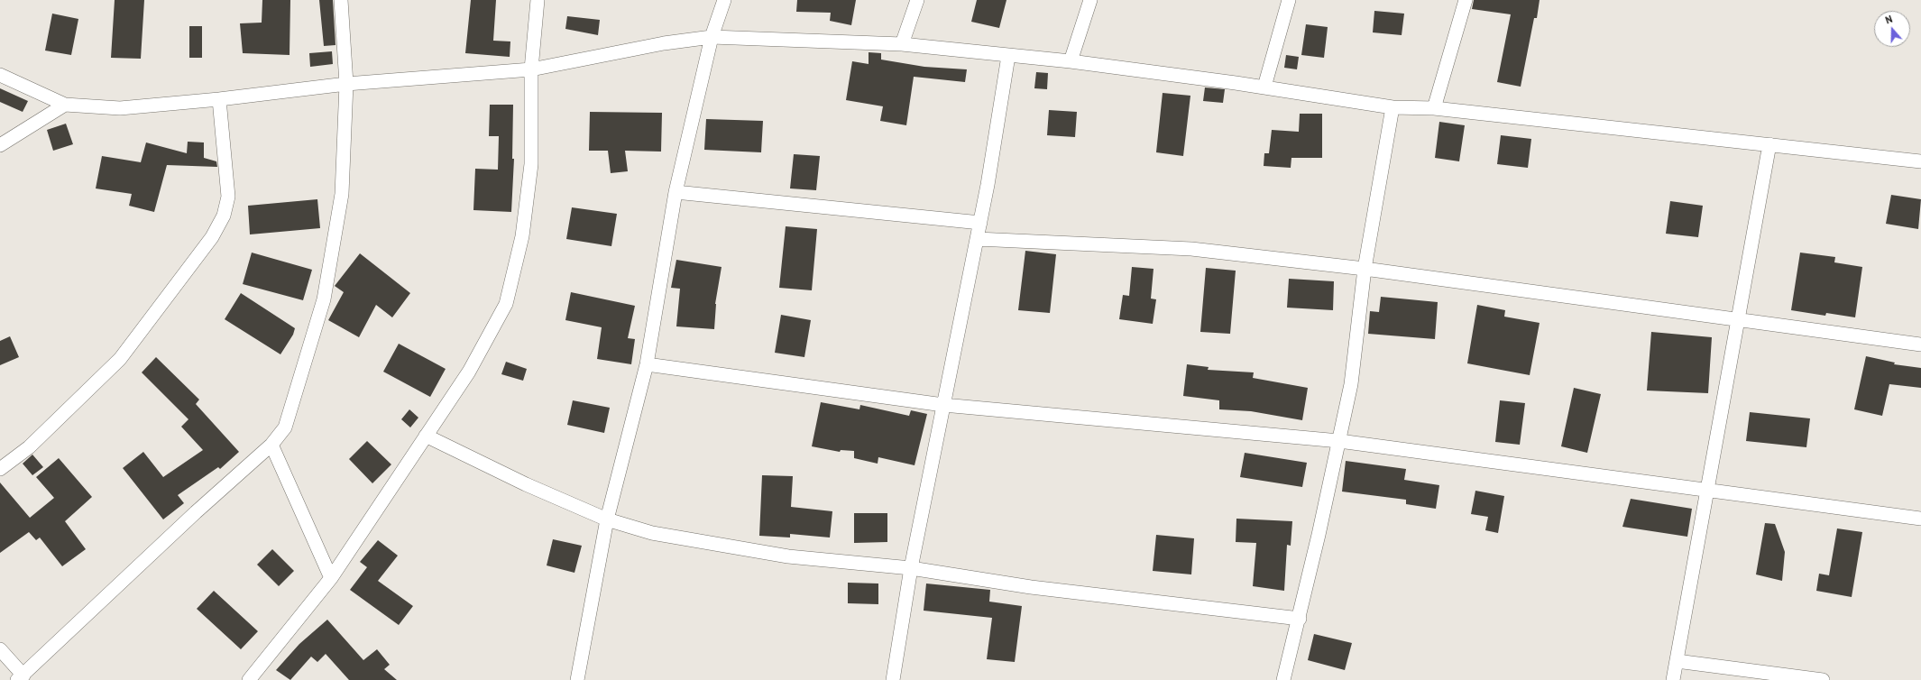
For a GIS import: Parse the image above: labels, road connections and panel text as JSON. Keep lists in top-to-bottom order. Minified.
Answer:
{"north":"top"}
